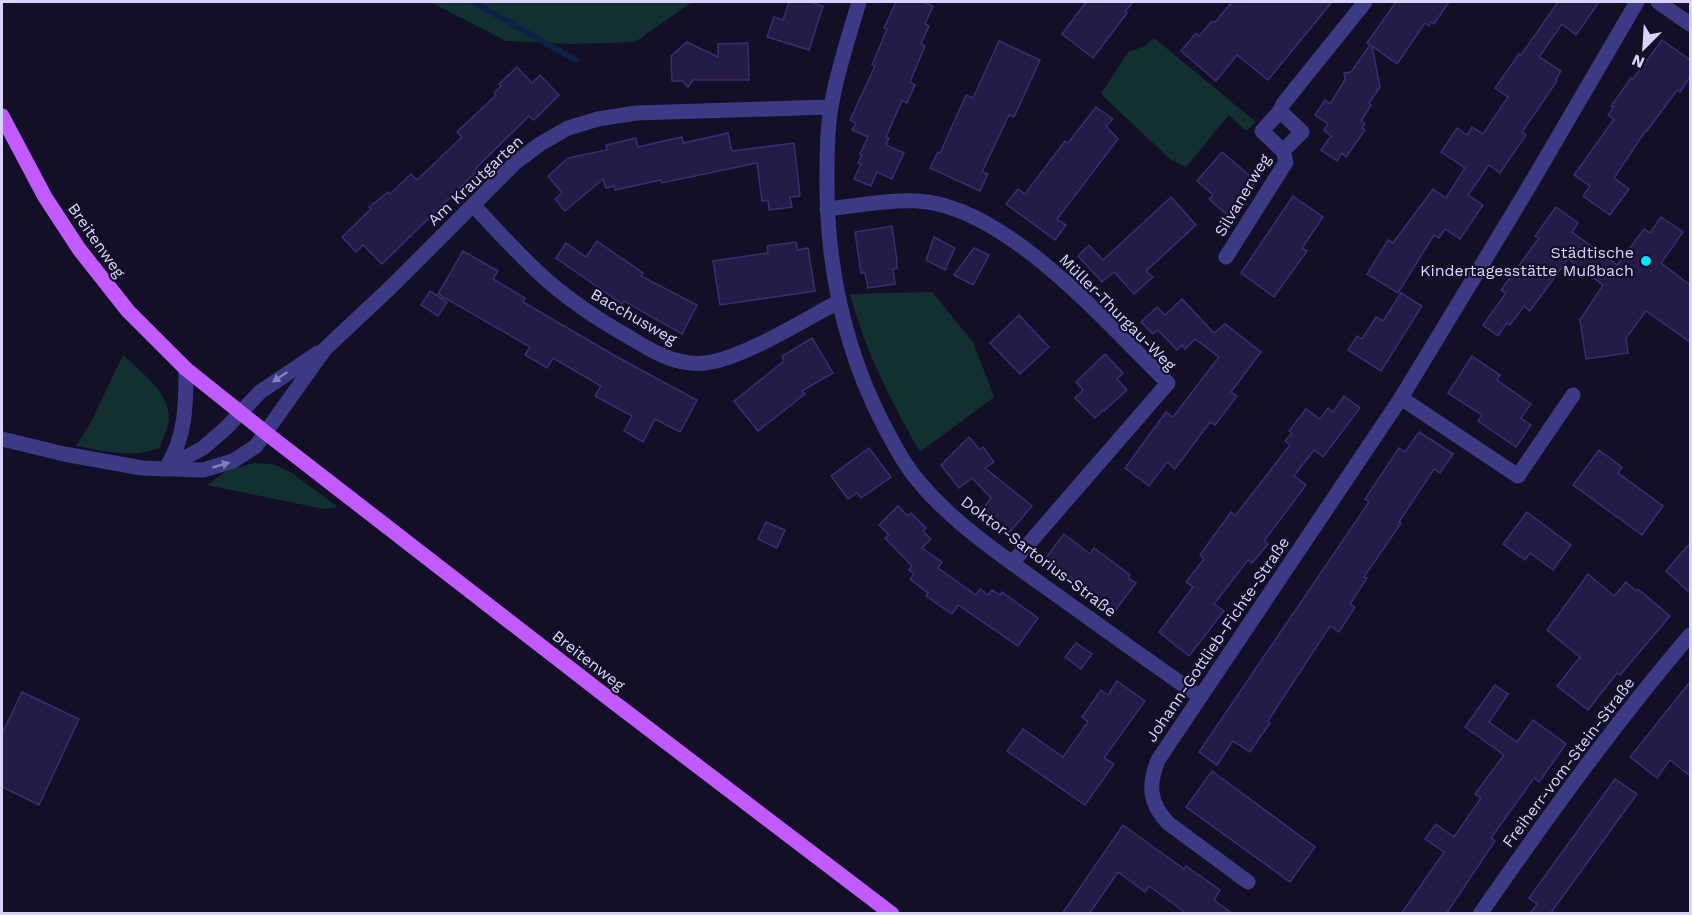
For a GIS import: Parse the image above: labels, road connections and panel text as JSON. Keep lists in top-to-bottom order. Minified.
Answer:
{"streets":{"main road":["Breitenweg"],"street":["Am Krautgarten","Silvanerweg","Müller-Thurgau-Weg","Bacchusweg","Doktor-Sartorius-Straße","Johann-Gottlieb-Fichte-Straße","Freiherr-vom-Stein-Straße"]},"crossings":[["Am Krautgarten","Breitenweg"],["Am Krautgarten","Bacchusweg"],["Am Krautgarten","Doktor-Sartorius-Straße"],["Müller-Thurgau-Weg","Doktor-Sartorius-Straße"],["Bacchusweg","Doktor-Sartorius-Straße"],["Doktor-Sartorius-Straße","Johann-Gottlieb-Fichte-Straße"]],"places":["Städtische Kindertagesstätte Mußbach"],"north":"bottom left"}
